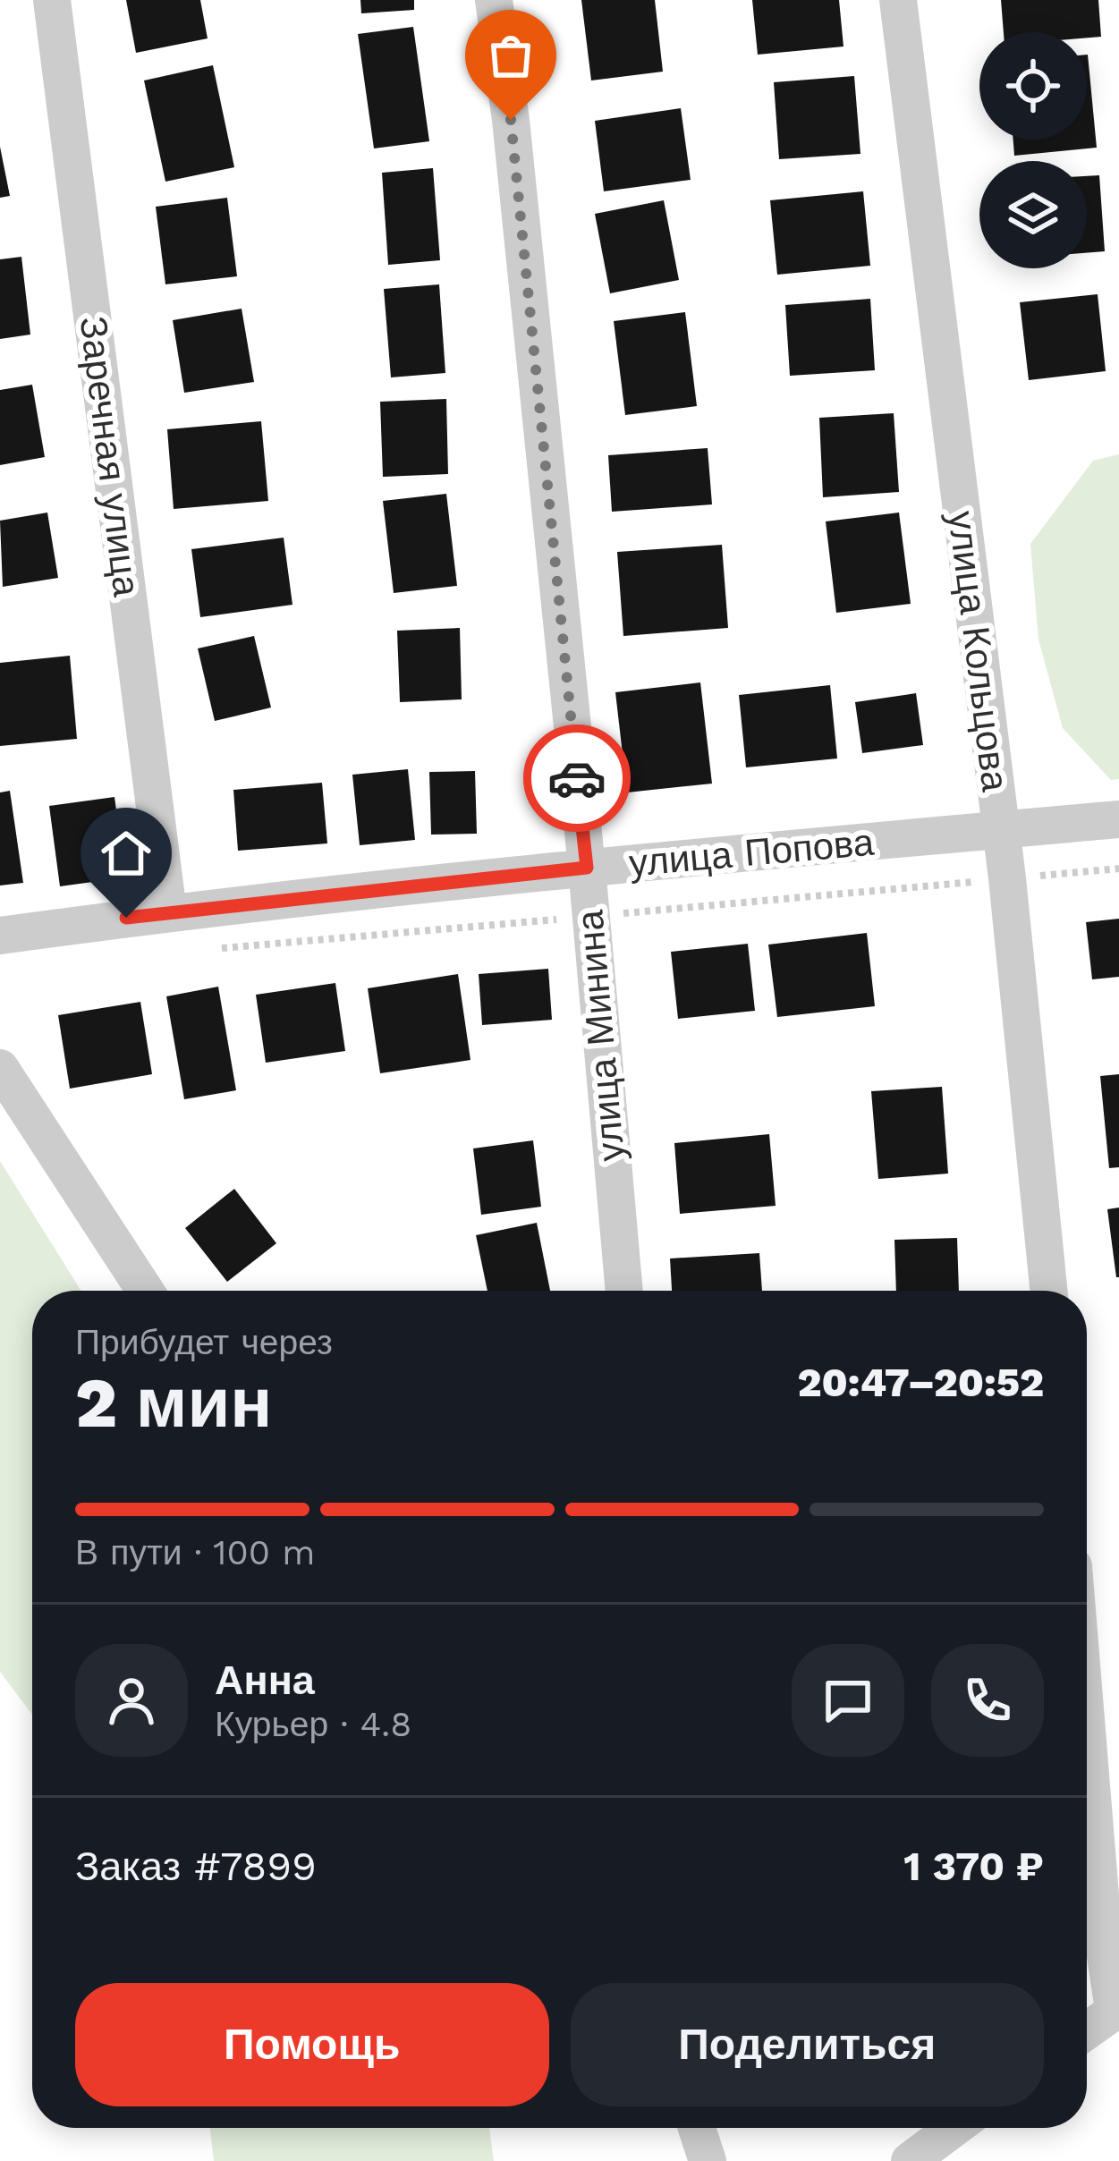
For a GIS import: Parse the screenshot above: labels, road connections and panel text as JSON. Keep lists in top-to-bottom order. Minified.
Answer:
{"streets":{"street":["Заречная улица","улица Кольцова","улица Попова","улица Минина"]},"crossings":[["Заречная улица","улица Попова"],["улица Кольцова","улица Попова"],["улица Попова","улица Минина"]],"page":{"heading":["2 мин","Прибудет через","20:47–20:52"],"panel":["Анна","Курьер · 4.8","Заказ #7899","1 370 ₽"],"bar":"В пути · 100 m","buttons":["Помощь","Поделиться"]}}
